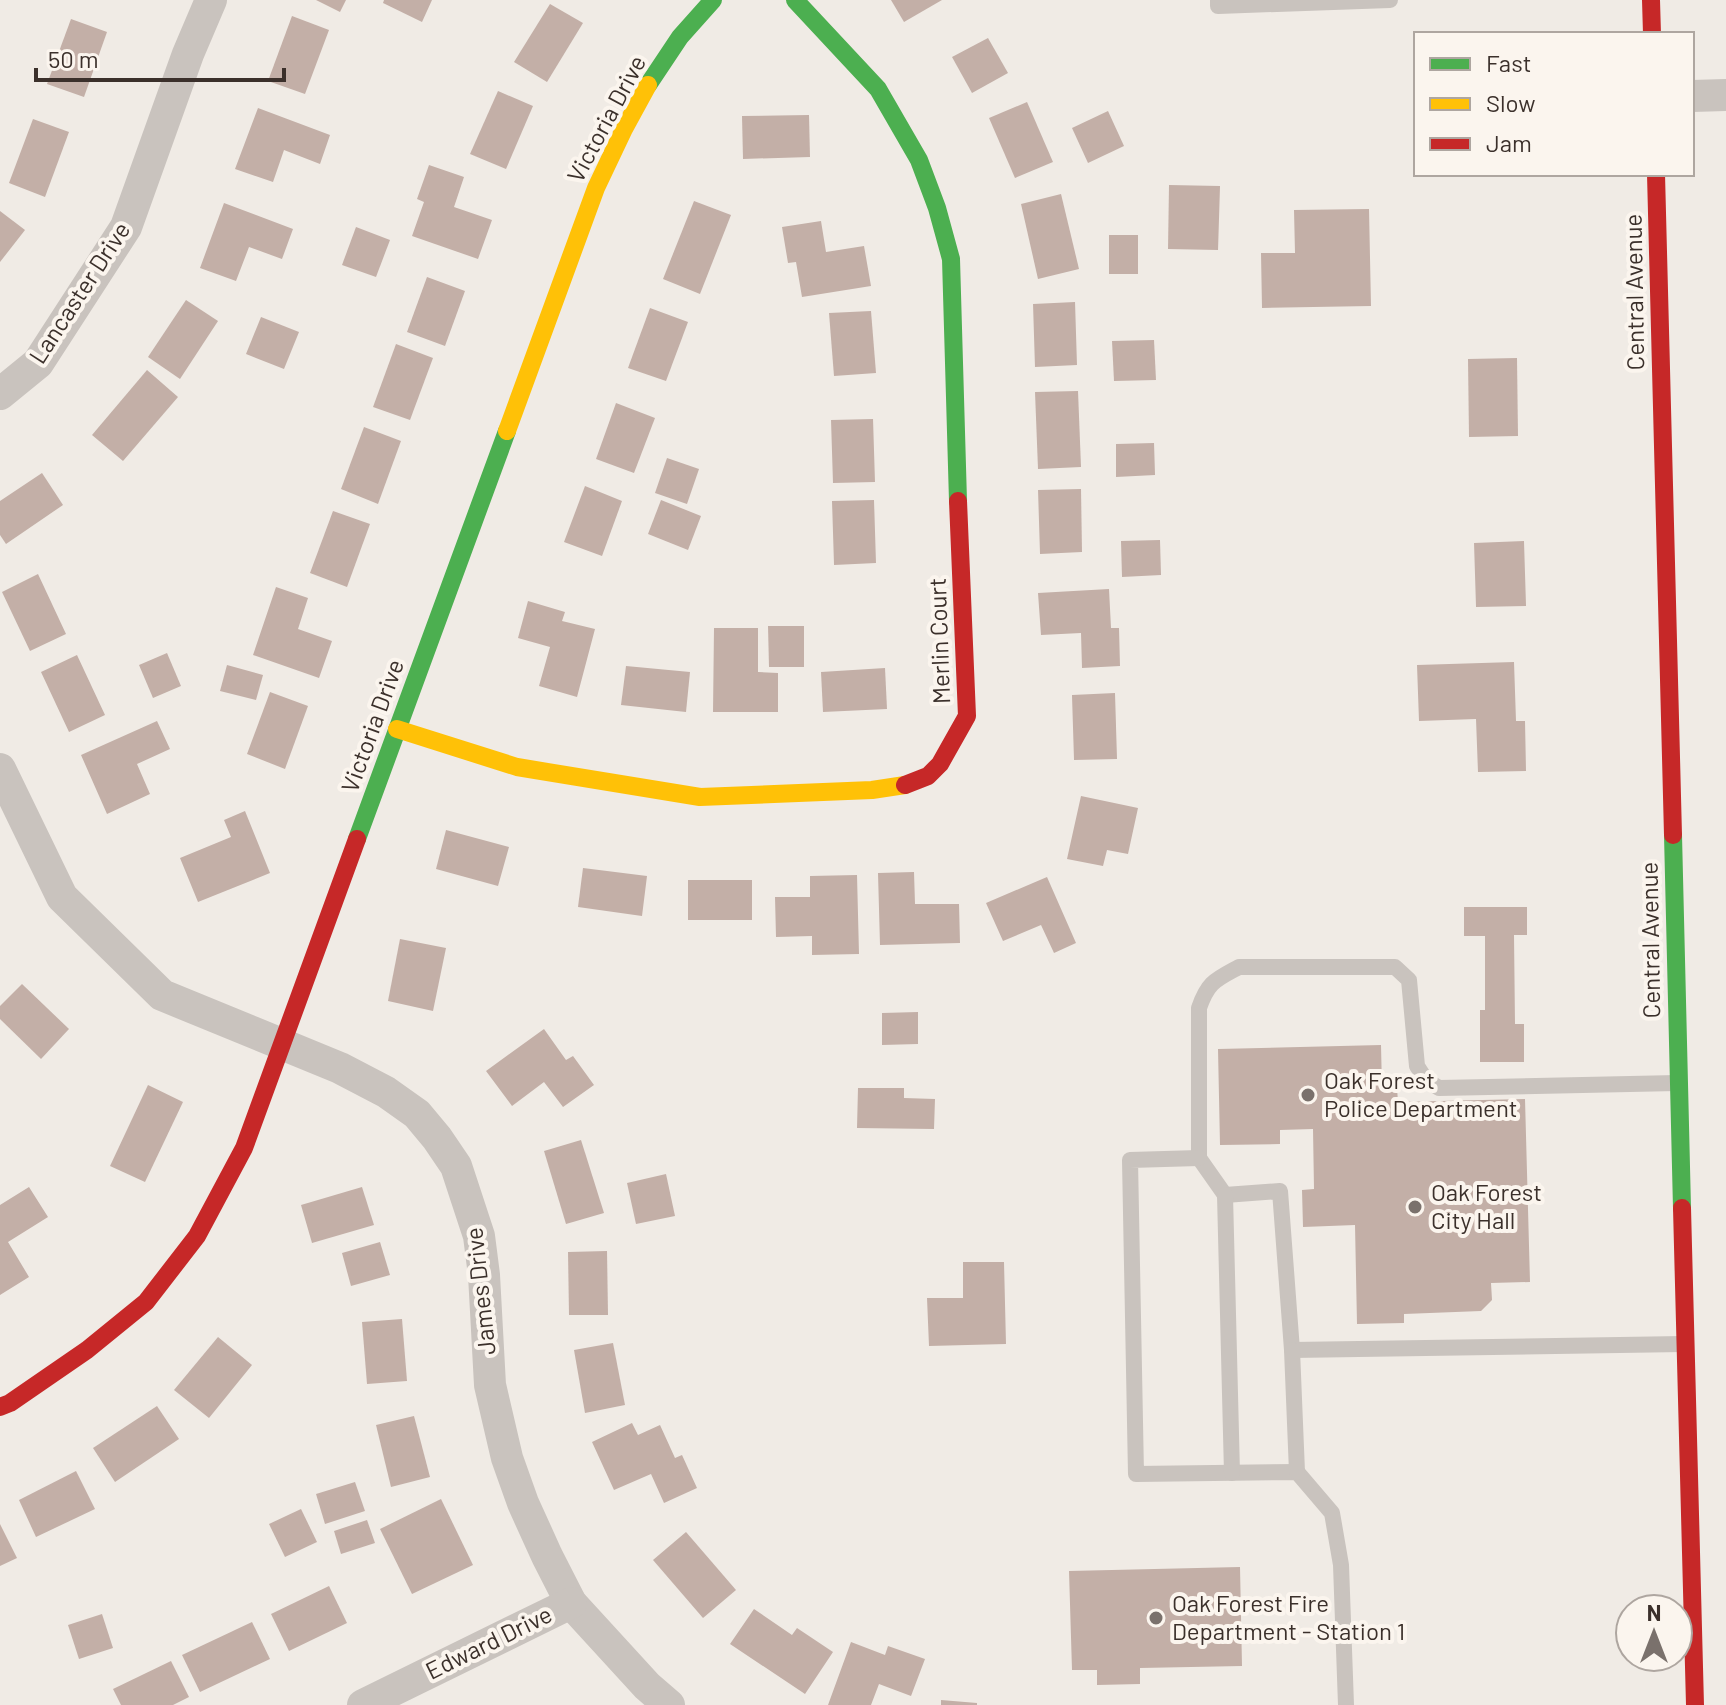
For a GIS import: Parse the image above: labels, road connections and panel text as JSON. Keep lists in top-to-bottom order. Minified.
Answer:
{"streets":{"street":["Victoria Drive","Central Avenue","Lancaster Drive","Merlin Court","James Drive","Edward Drive"]},"crossings":[["Victoria Drive","Merlin Court"],["Victoria Drive","James Drive"],["James Drive","Edward Drive"]],"places":["Oak Forest Police Department","Oak Forest City Hall","Oak Forest Fire Department - Station 1"],"legend":["Fast","Slow","Jam"],"scale_bar":"50 m","north":"top"}
